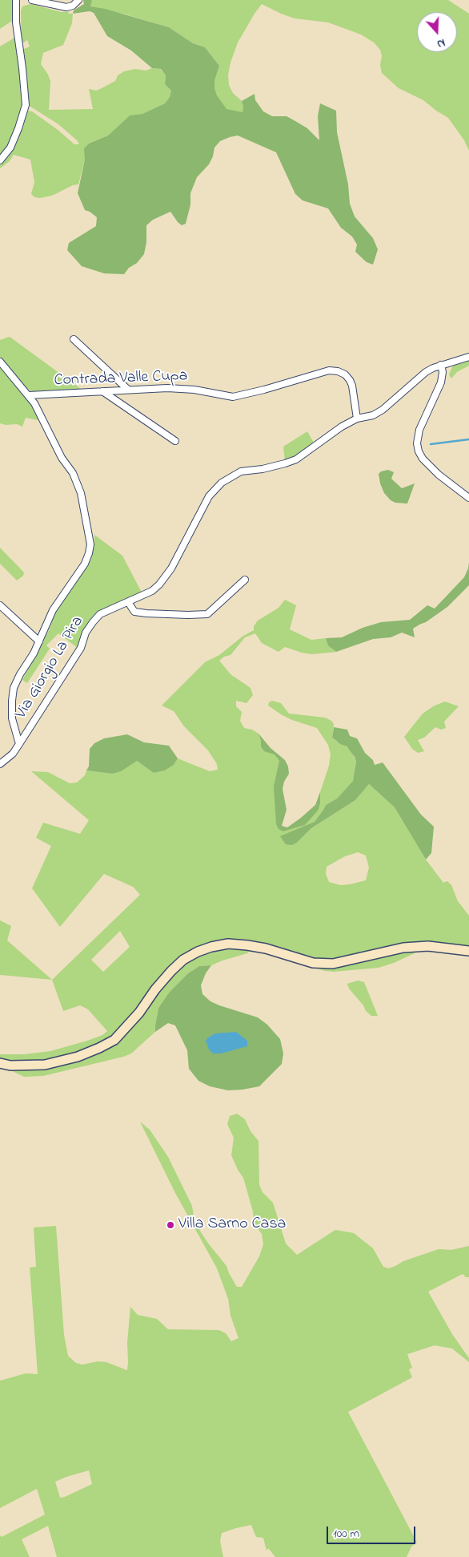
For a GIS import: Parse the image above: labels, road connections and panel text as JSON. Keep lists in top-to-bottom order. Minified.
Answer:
{"streets":{"street":["Contrada Valle Cupa","Via Giorgio La Pira"]},"crossings":[["Contrada Valle Cupa","Via Giorgio La Pira"]],"places":["Villa Sarno Casa"],"scale_bar":"100 m","north":"bottom"}
